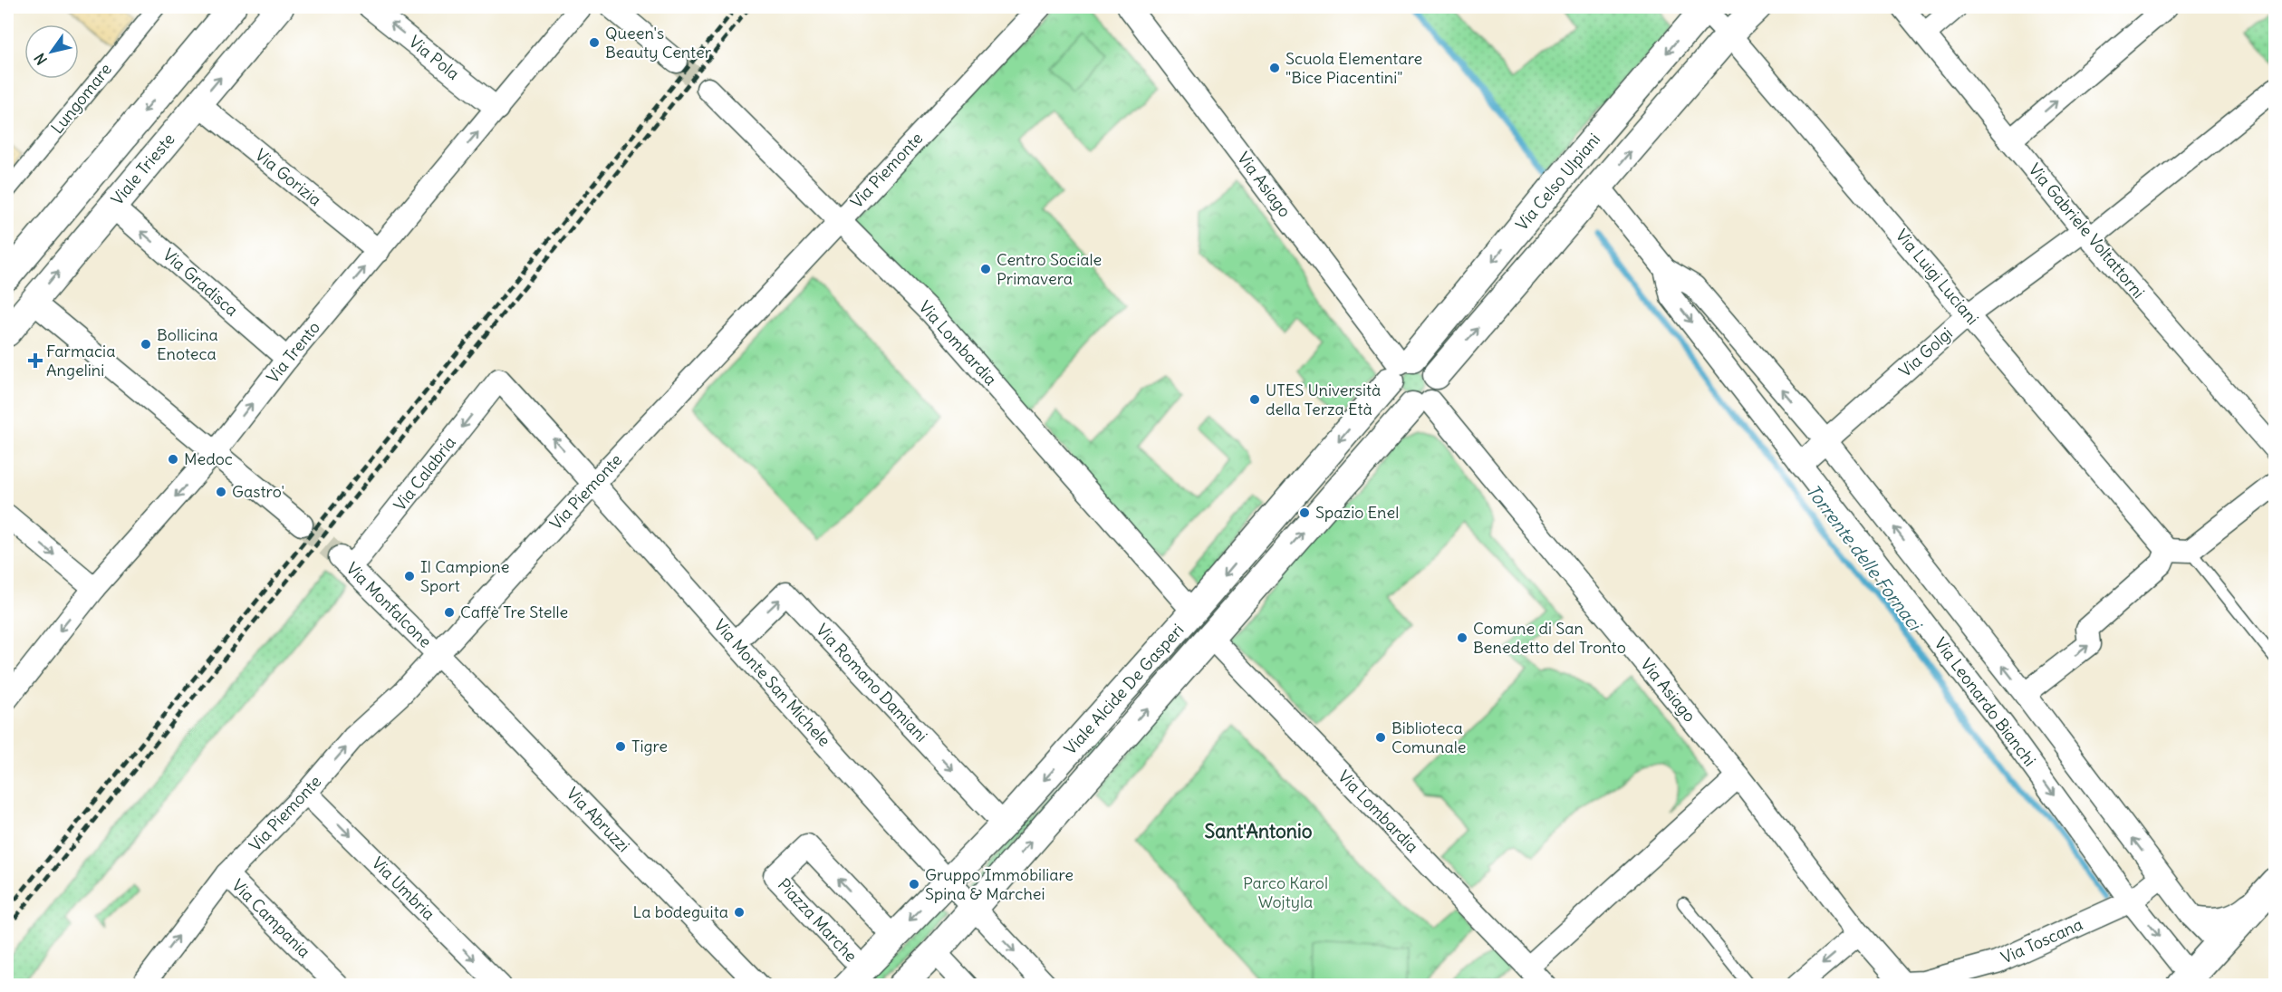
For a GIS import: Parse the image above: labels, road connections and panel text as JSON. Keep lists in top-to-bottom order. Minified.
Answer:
{"streets":{"street":["Via Pola","Lungomare","Viale Trieste","Via Piemonte","Via Gorizia","Via Celso Ulpiani","Via Asiago","Via Gabriele Voltattorni","Via Luigi Luciani","Via Gradisca","Via Lombardia","Via Trento","Via Golgi","Via Calabria","Via Monfalcone","Via Monte San Michele","Via Romano Damiani","Viale Alcide De Gasperi","Via Leonardo Bianchi","Via Abruzzi","Via Umbria","Via Campania","Piazza Marche","Via Toscana"]},"crossings":[["Via Pola","Via Trento"],["Viale Trieste","Via Gorizia"],["Viale Trieste","Via Gradisca"],["Via Piemonte","Via Lombardia"],["Via Piemonte","Via Monfalcone"],["Via Piemonte","Via Monte San Michele"],["Via Piemonte","Via Abruzzi"],["Via Piemonte","Via Umbria"],["Via Piemonte","Via Campania"],["Via Gorizia","Via Trento"],["Via Celso Ulpiani","Via Asiago"],["Via Celso Ulpiani","Via Luigi Luciani"],["Via Celso Ulpiani","Viale Alcide De Gasperi"],["Via Celso Ulpiani","Via Leonardo Bianchi"],["Via Asiago","Viale Alcide De Gasperi"],["Via Asiago","Via Toscana"],["Via Gabriele Voltattorni","Via Golgi"],["Via Luigi Luciani","Via Golgi"],["Via Gradisca","Via Trento"],["Via Lombardia","Viale Alcide De Gasperi"],["Via Golgi","Via Leonardo Bianchi"],["Via Calabria","Via Monfalcone"],["Via Calabria","Via Monte San Michele"],["Via Monfalcone","Via Abruzzi"],["Via Monte San Michele","Via Romano Damiani"],["Via Monte San Michele","Viale Alcide De Gasperi"],["Via Romano Damiani","Viale Alcide De Gasperi"],["Viale Alcide De Gasperi","Piazza Marche"],["Via Leonardo Bianchi","Via Toscana"]],"one_way":["Via Pola","Via Calabria","Via Romano Damiani","Via Umbria"],"districts":["Sant'Antonio"],"water":["Torrente delle Fornaci"],"parks":["Parco Karol Wojtyla"],"places":{"other":["Queen's Beauty Center","Scuola Elementare \"Bice Piacentini\"","Centro Sociale Primavera","Bollicina Enoteca","UTES Università della Terza Età","Medoc","Gastro'","Spazio Enel","Il Campione Sport","Caffè Tre Stelle","Comune di San Benedetto del Tronto","Biblioteca Comunale","Tigre","Gruppo Immobiliare Spina & Marchei","La bodeguita"],"health":["Farmacia Angelini"]},"north":"bottom left"}
